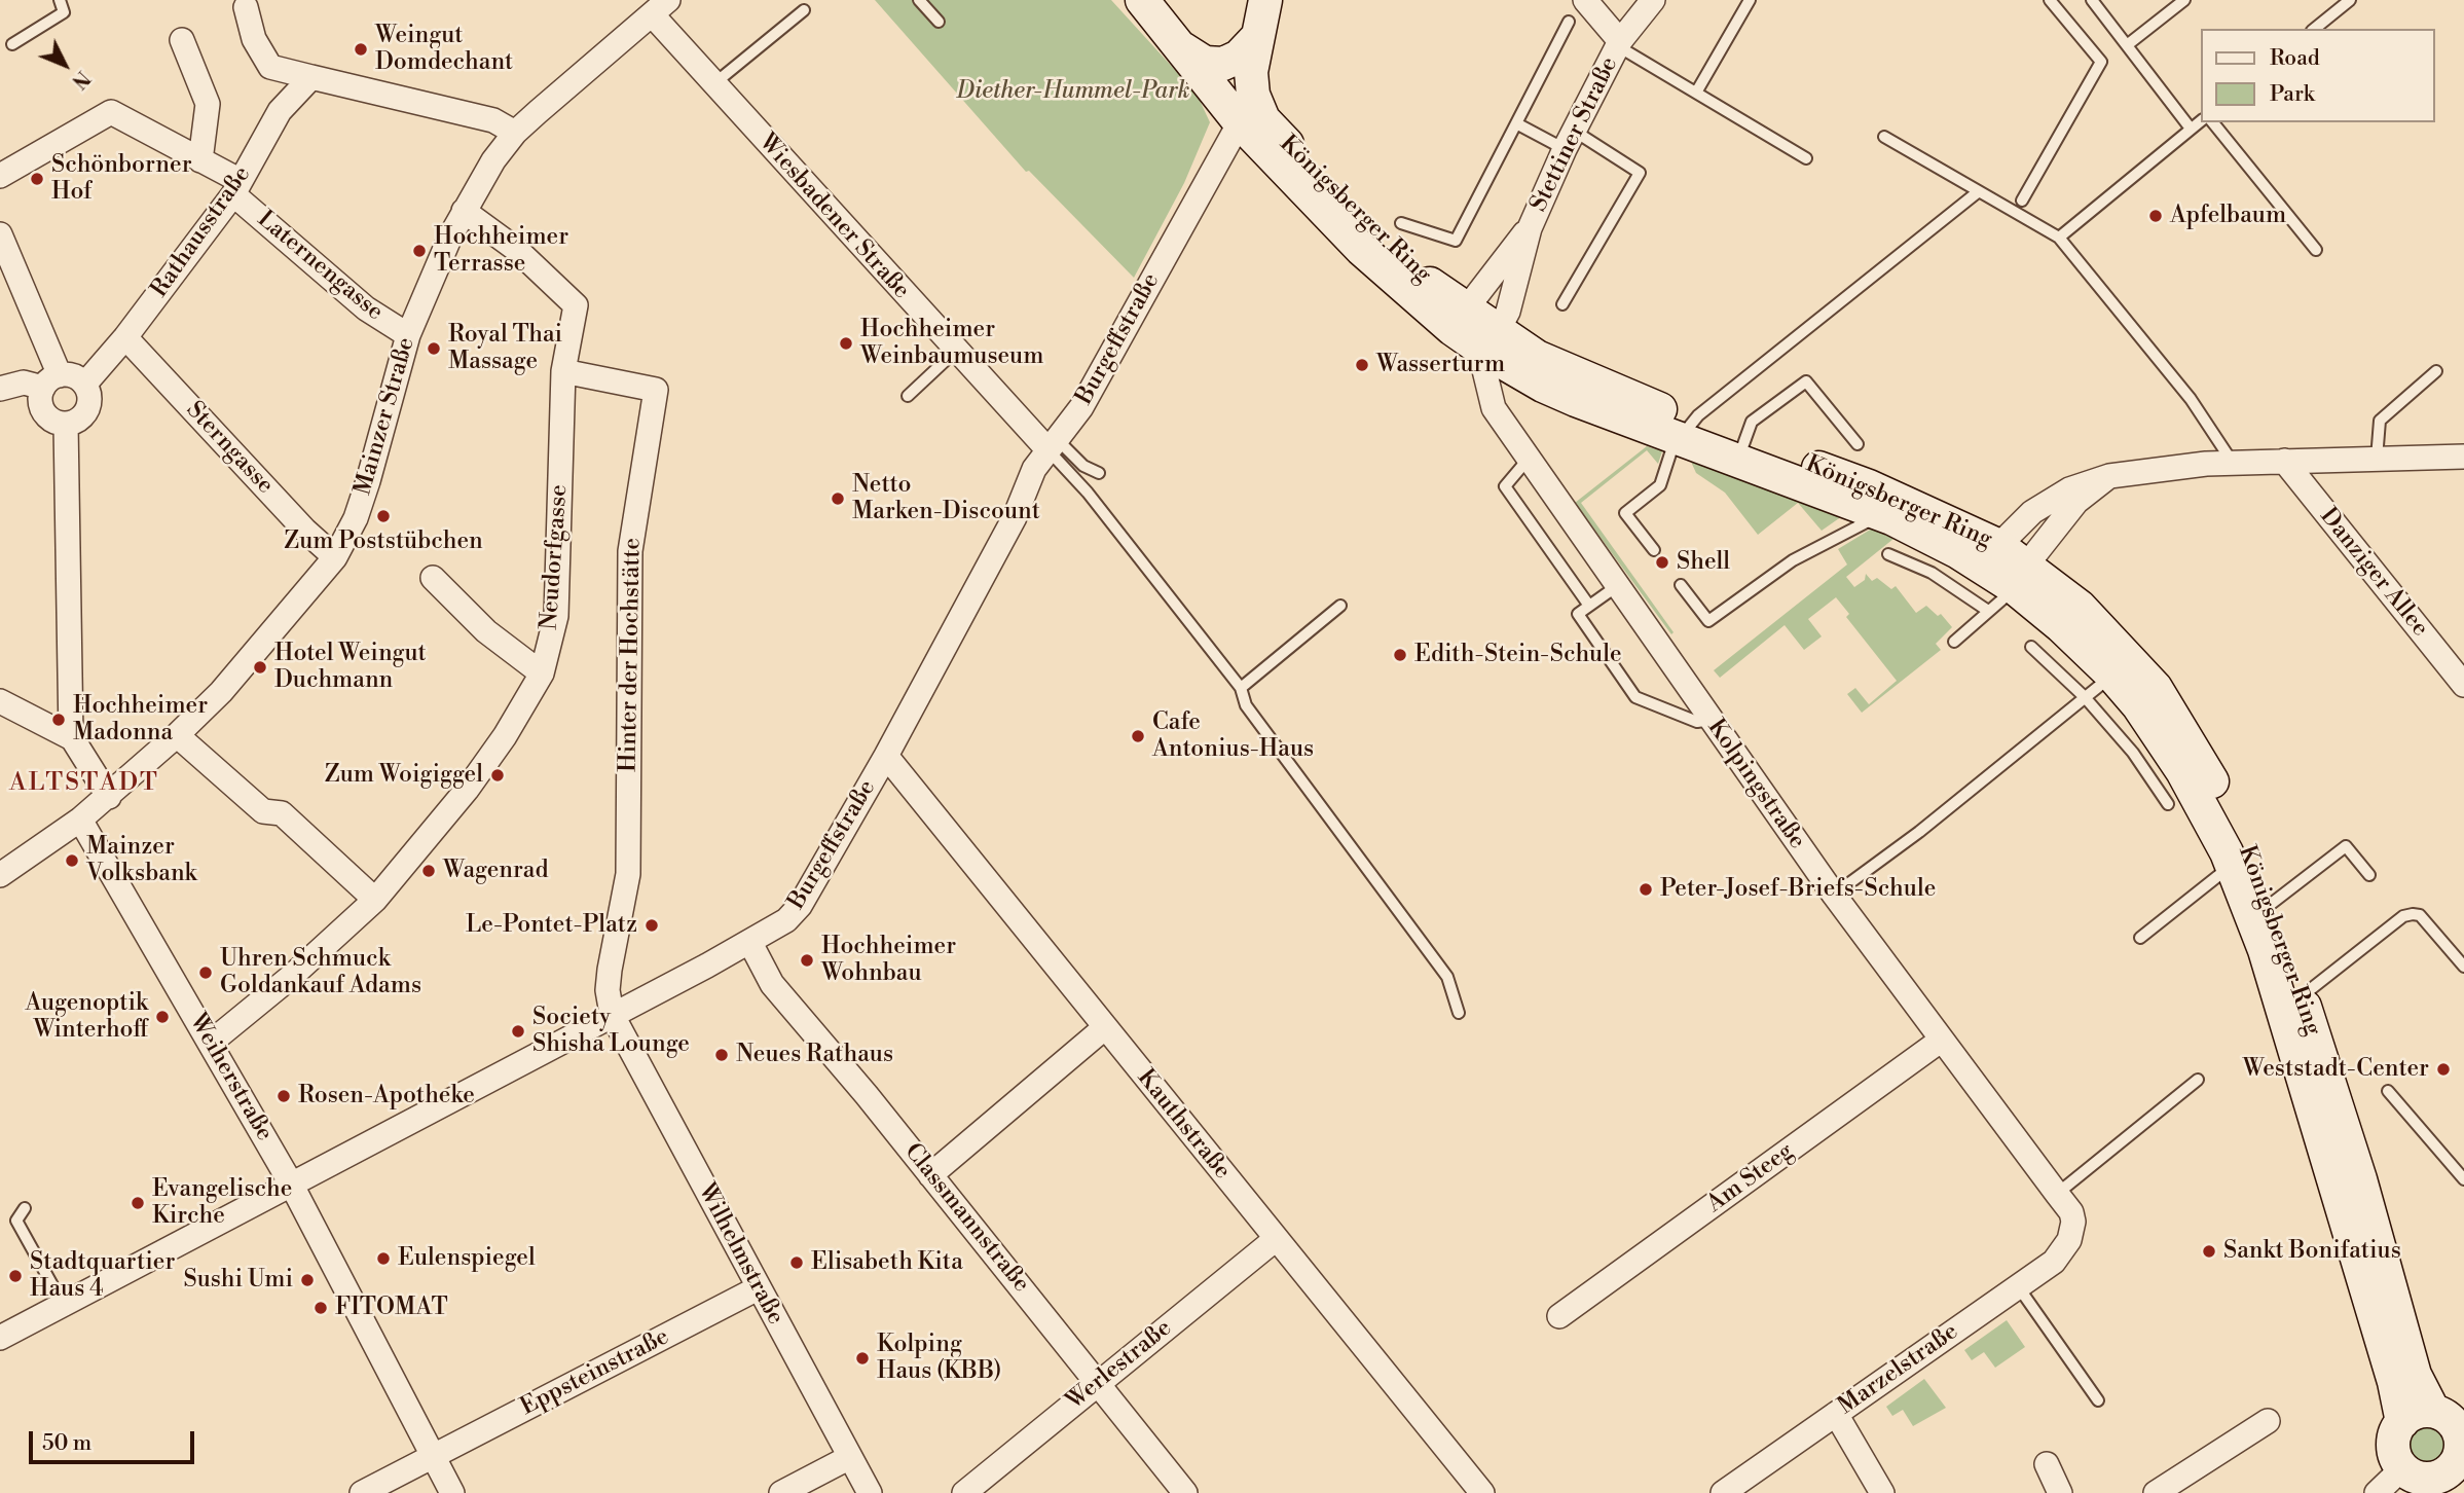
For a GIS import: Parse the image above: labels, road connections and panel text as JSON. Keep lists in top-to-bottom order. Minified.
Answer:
{"streets":{"main road":["Königsberger Ring"],"street":["Stettiner Straße","Wiesbadener Straße","Rathausstraße","Laternengasse","Burgeffstraße","Mainzer Straße","Sterngasse","Neudorfgasse","Danziger Allee","Hinter der Hochstätte","Kolpingstraße","Weiherstraße","Kauthstraße","Am Steeg","Classmannstraße","Wilhelmstraße","Werlestraße","Marzelstraße","Eppsteinstraße"]},"crossings":[["Stettiner Straße","Königsberger Ring"],["Stettiner Straße","Kolpingstraße"],["Königsberger Ring","Burgeffstraße"],["Königsberger Ring","Kolpingstraße"],["Wiesbadener Straße","Burgeffstraße"],["Wiesbadener Straße","Mainzer Straße"],["Rathausstraße","Laternengasse"],["Rathausstraße","Sterngasse"],["Laternengasse","Mainzer Straße"],["Burgeffstraße","Hinter der Hochstätte"],["Burgeffstraße","Weiherstraße"],["Burgeffstraße","Kauthstraße"],["Burgeffstraße","Classmannstraße"],["Burgeffstraße","Wilhelmstraße"],["Mainzer Straße","Sterngasse"],["Mainzer Straße","Neudorfgasse"],["Mainzer Straße","Weiherstraße"],["Neudorfgasse","Hinter der Hochstätte"],["Neudorfgasse","Weiherstraße"],["Hinter der Hochstätte","Wilhelmstraße"],["Kolpingstraße","Am Steeg"],["Kolpingstraße","Marzelstraße"],["Weiherstraße","Eppsteinstraße"],["Kauthstraße","Werlestraße"],["Classmannstraße","Werlestraße"],["Wilhelmstraße","Eppsteinstraße"]],"districts":["ALTSTADT"],"parks":["Diether-Hummel-Park"],"places":["Weingut Domdechant","Schönborner Hof","Apfelbaum","Hochheimer Terrasse","Hochheimer Weinbaumuseum","Royal Thai Massage","Wasserturm","Netto Marken-Discount","Zum Poststübchen","Shell","Edith-Stein-Schule","Hotel Weingut Duchmann","Hochheimer Madonna","Cafe Antonius-Haus","Zum Woigiggel","Mainzer Volksbank","Wagenrad","Peter-Josef-Briefs-Schule","Le-Pontet-Platz","Hochheimer Wohnbau","Uhren Schmuck Goldankauf Adams","Augenoptik Winterhoff","Society Shisha Lounge","Neues Rathaus","Weststadt-Center","Rosen-Apotheke","Evangelische Kirche","Sankt Bonifatius","Eulenspiegel","Elisabeth Kita","Stadtquartier Haus 4","Sushi Umi","FITOMAT","Kolping Haus (KBB)"],"legend":["Road","Park"],"scale_bar":"50 m","north":"bottom right"}
